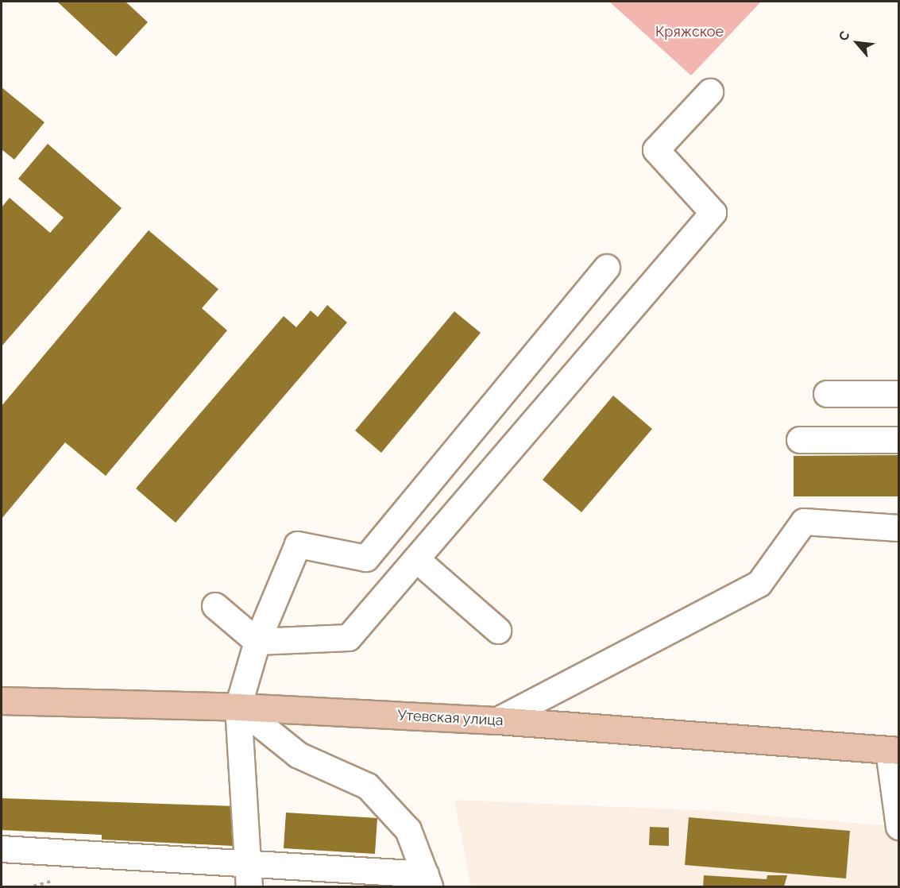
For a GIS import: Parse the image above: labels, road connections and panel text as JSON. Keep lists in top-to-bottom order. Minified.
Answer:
{"streets":{"main road":["Утевская улица"]},"parks":["Кряжское"],"north":"top left"}
